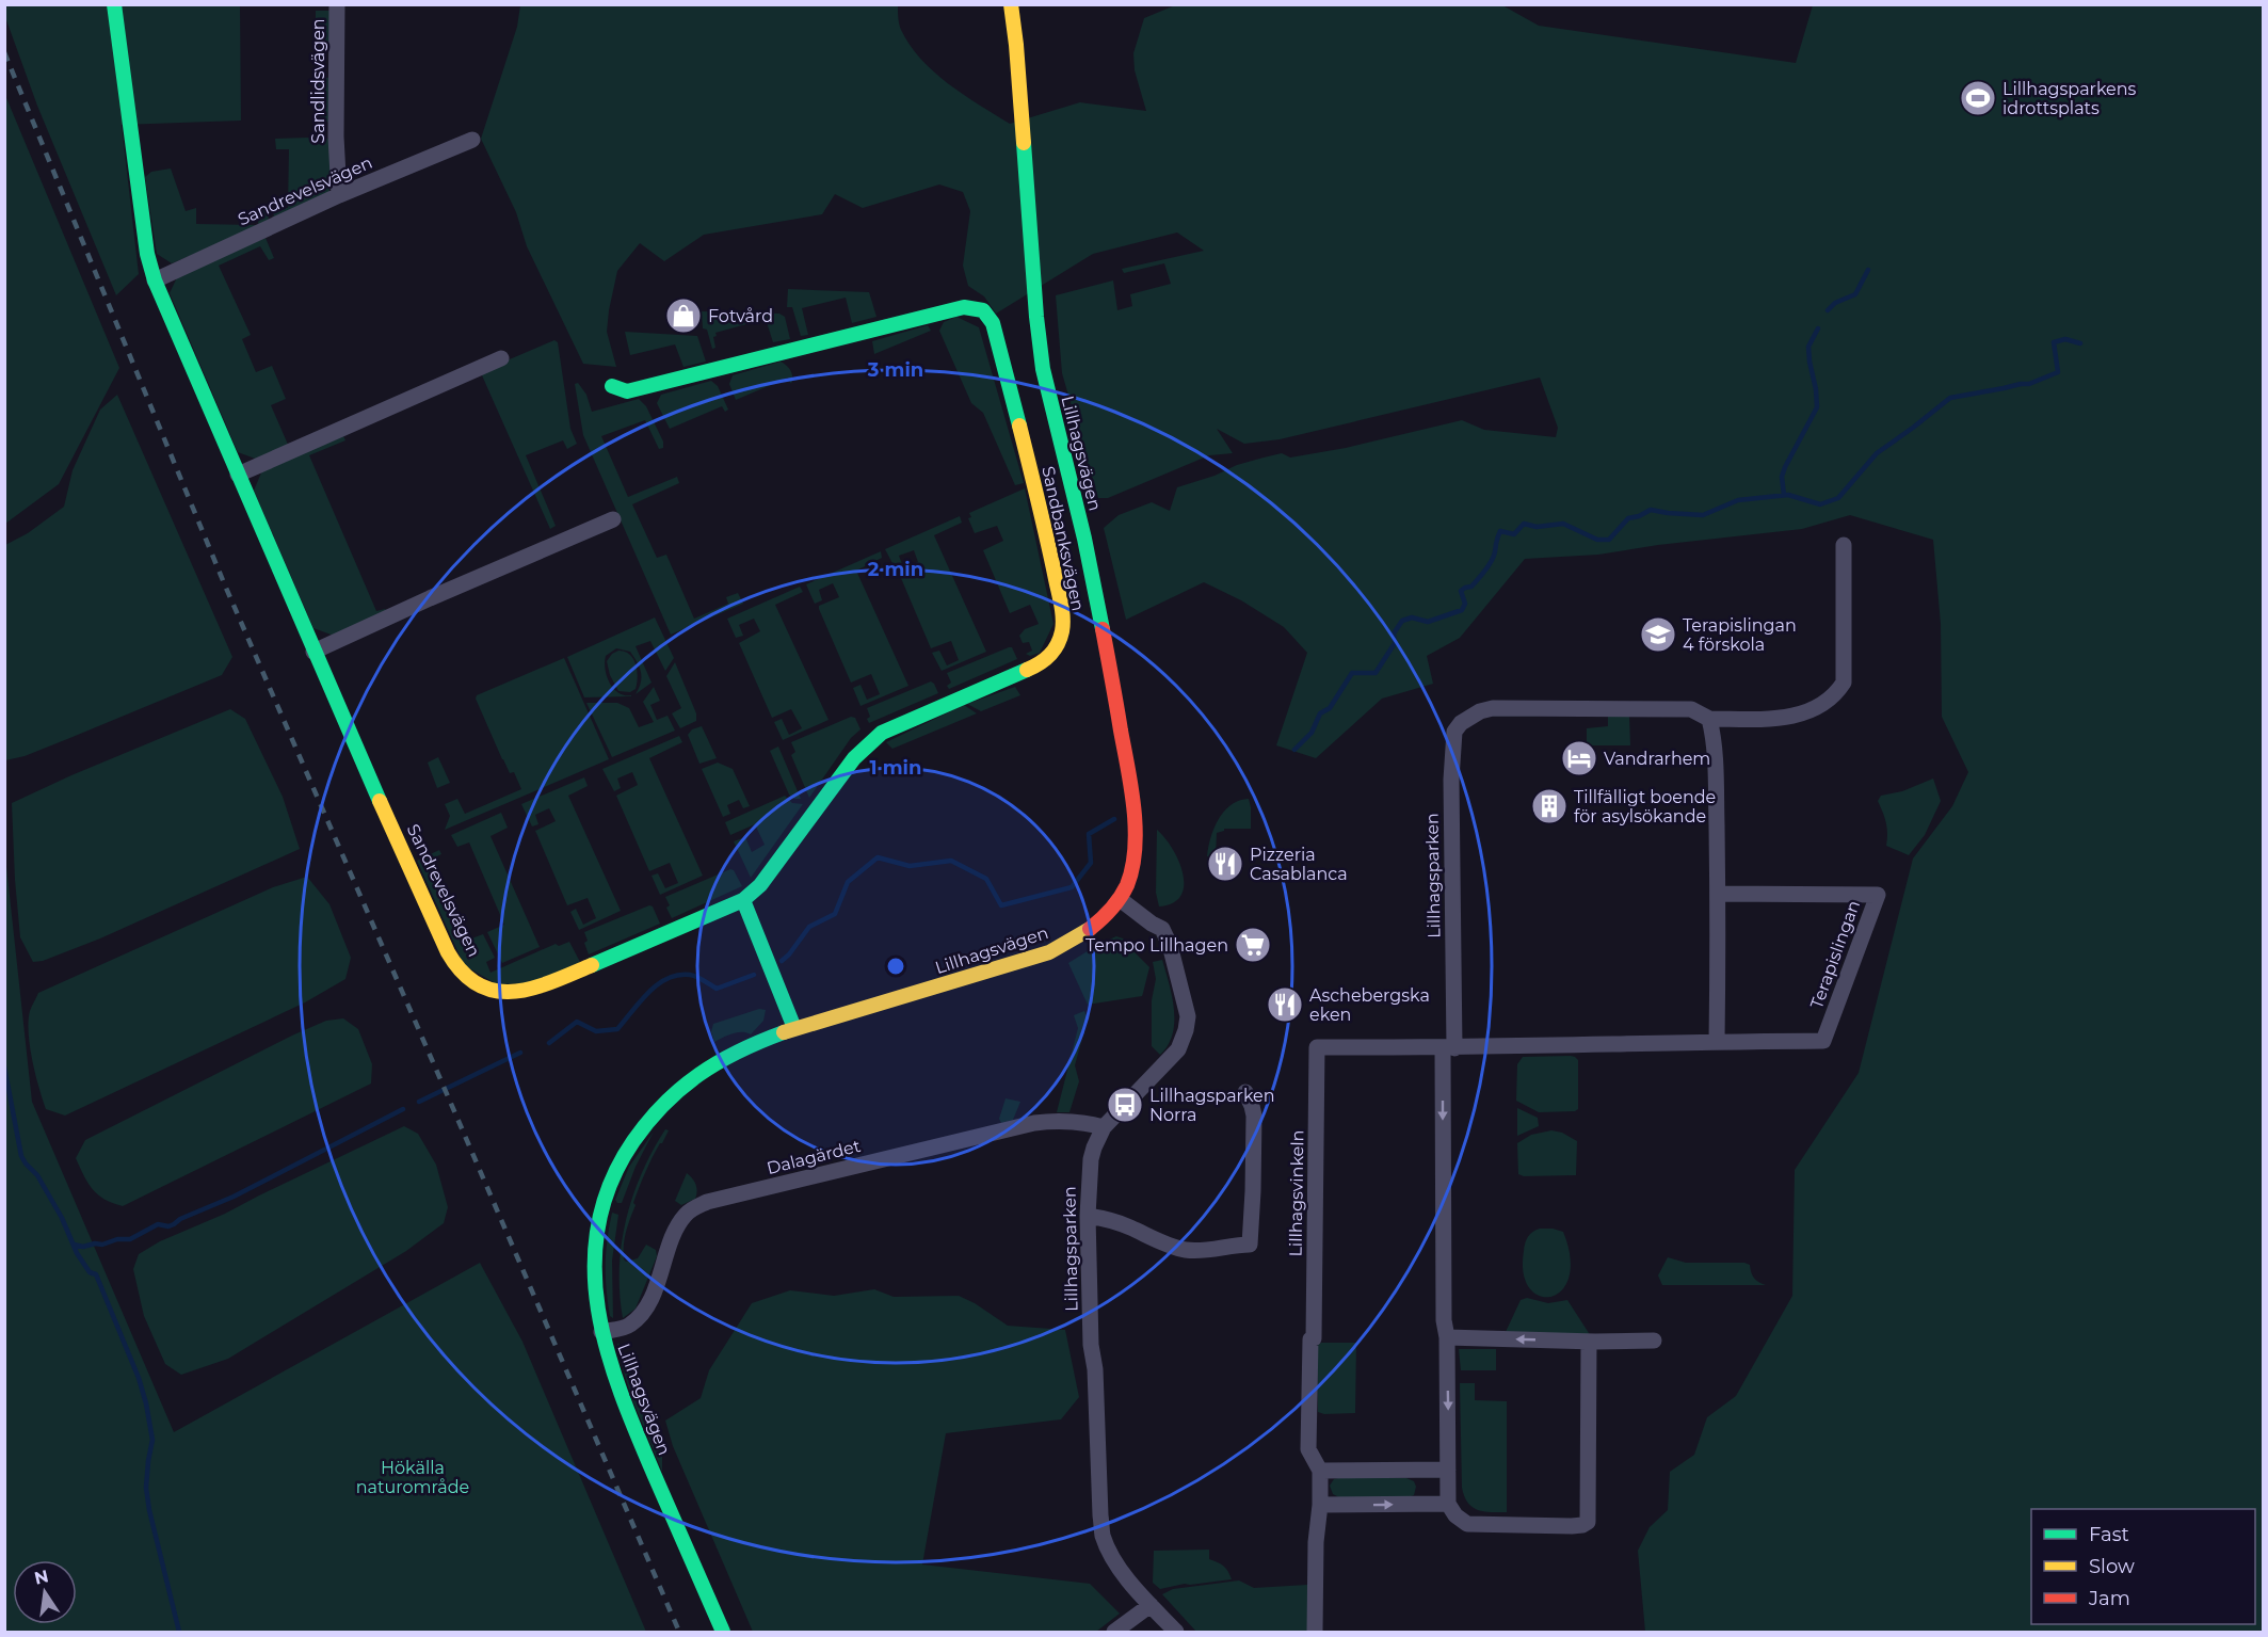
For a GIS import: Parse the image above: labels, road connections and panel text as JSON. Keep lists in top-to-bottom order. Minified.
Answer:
{"streets":{"street":["Sandlidsvägen","Sandrevelsvägen","Lillhagsvägen","Sandbanksvägen","Lillhagsparken","Terapislingan","Dalagärdet","Lillhagsvinkeln"]},"crossings":[["Sandlidsvägen","Sandrevelsvägen"],["Sandrevelsvägen","Sandbanksvägen"],["Lillhagsvägen","Lillhagsparken"],["Lillhagsvägen","Dalagärdet"],["Lillhagsparken","Terapislingan"],["Lillhagsparken","Dalagärdet"],["Lillhagsparken","Lillhagsvinkeln"],["Terapislingan","Lillhagsvinkeln"]],"parks":["Hökälla naturområde"],"places":{"sports":["Lillhagsparkens idrottsplats"],"shop":["Fotvård"],"school or university":["Terapislingan 4 förskola"],"hotel":["Vandrarhem"],"building":["Tillfälligt boende för asylsökande"],"restaurant":["Pizzeria Casablanca","Aschebergska eken"],"supermarket":["Tempo Lillhagen"],"bus stop":["Lillhagsparken Norra"]},"legend":["Fast","Slow","Jam"],"north":"top","rings":["3 min","2 min","1 min"]}
